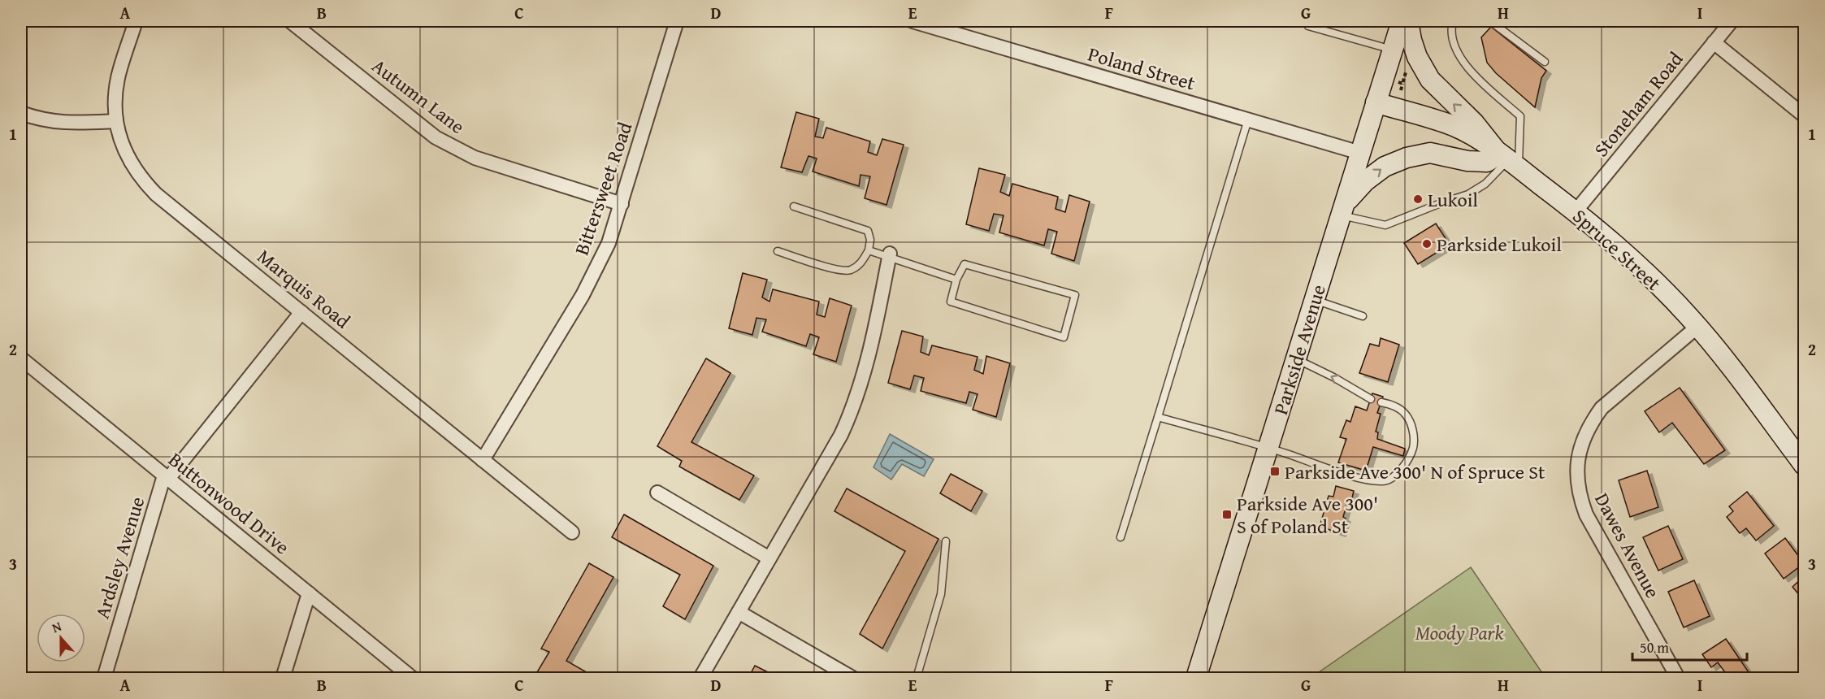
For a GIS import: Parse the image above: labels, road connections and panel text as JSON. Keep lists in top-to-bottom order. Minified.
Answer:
{"streets":{"main road":["Spruce Street","Parkside Avenue"],"street":["Poland Street","Autumn Lane","Stoneham Road","Bittersweet Road","Marquis Road","Buttonwood Drive","Dawes Avenue","Ardsley Avenue"]},"crossings":[["Poland Street","Parkside Avenue"],["Autumn Lane","Bittersweet Road"],["Stoneham Road","Spruce Street"],["Bittersweet Road","Marquis Road"],["Spruce Street","Parkside Avenue"],["Spruce Street","Dawes Avenue"],["Buttonwood Drive","Ardsley Avenue"]],"parks":["Moody Park"],"places":{"other":["Lukoil","Parkside Lukoil"],"transit":["Parkside Ave 300' N of Spruce St","Parkside Ave 300' S of Poland St"]},"scale_bar":"50 m","north":"top","grid":{"columns":["A","B","C","D","E","F","G","H","I"],"rows":["1","2","3"]}}
